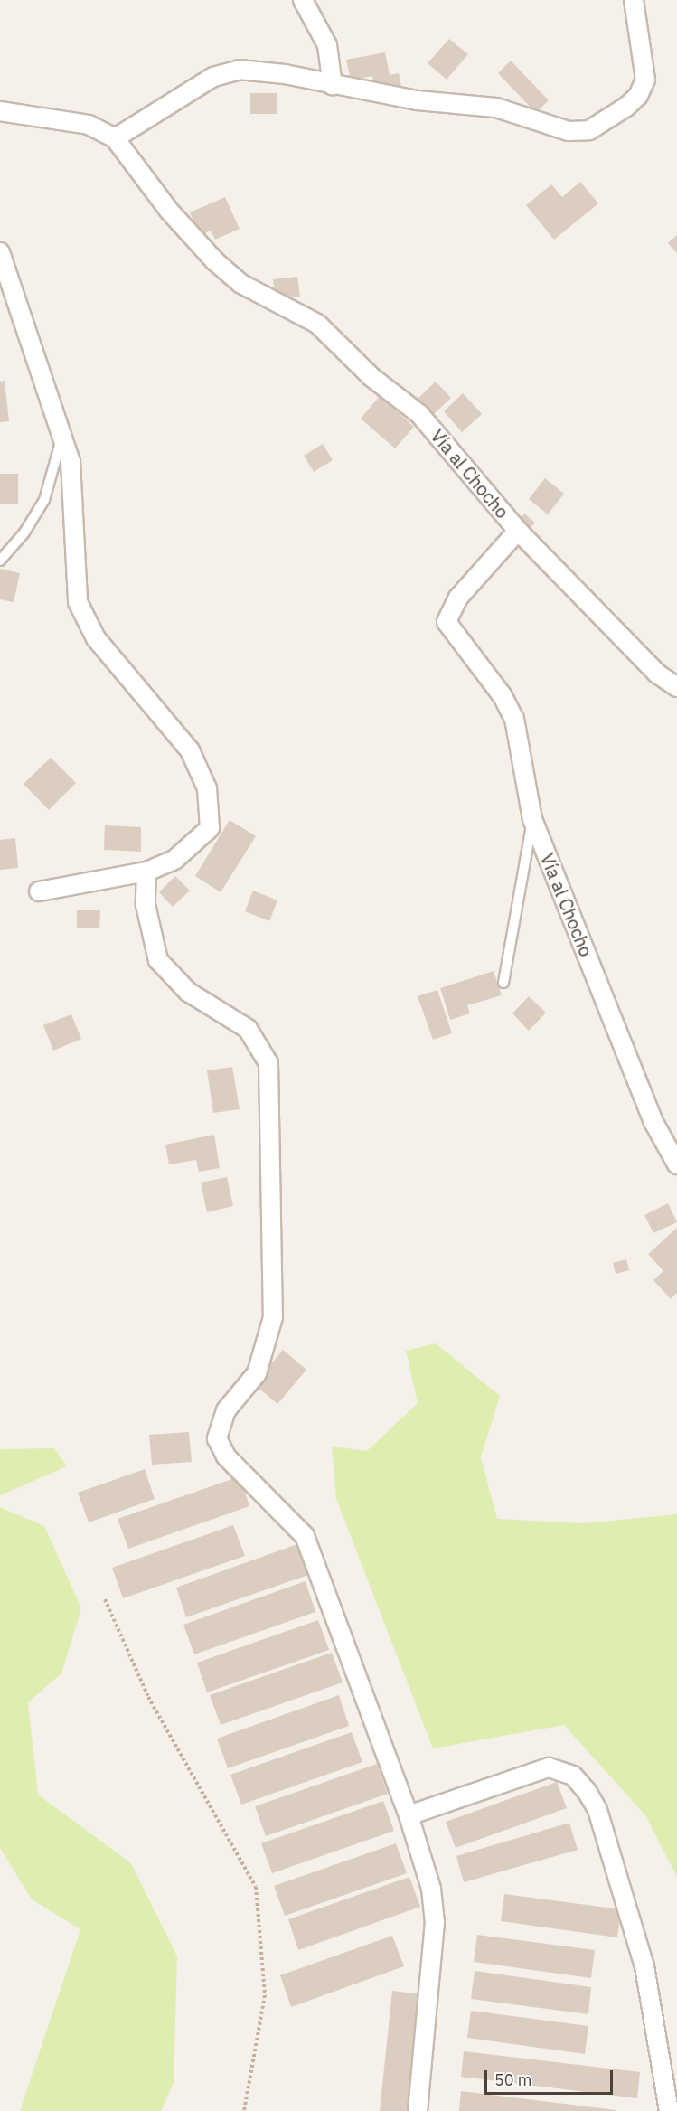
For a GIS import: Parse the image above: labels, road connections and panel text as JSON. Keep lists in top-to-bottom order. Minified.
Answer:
{"streets":{"street":["Vía al Chocho"]},"scale_bar":"50 m"}
